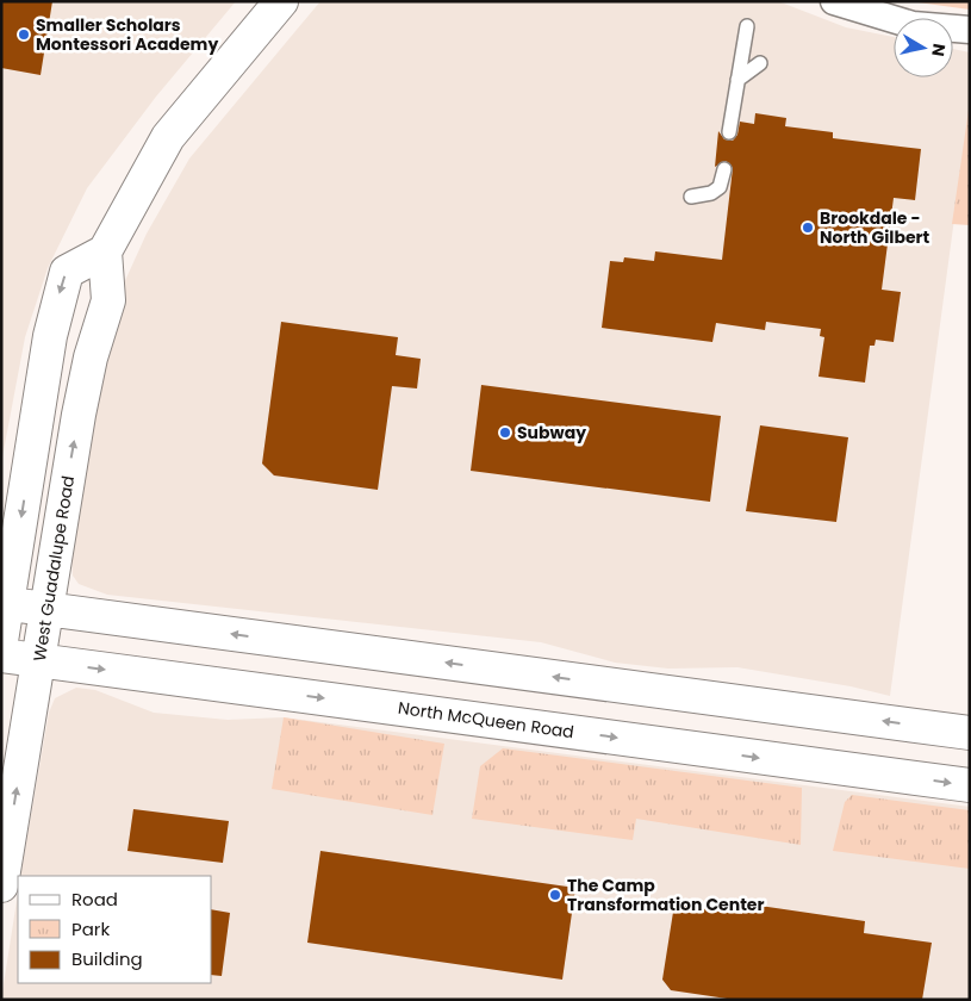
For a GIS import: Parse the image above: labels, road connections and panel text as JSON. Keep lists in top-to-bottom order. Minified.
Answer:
{"streets":{"main road":["West Guadalupe Road","North McQueen Road"]},"crossings":[["West Guadalupe Road","North McQueen Road"]],"places":["Smaller Scholars Montessori Academy","Brookdale - North Gilbert","Subway","The Camp Transformation Center"],"legend":["Road","Park","Building"],"north":"right"}
